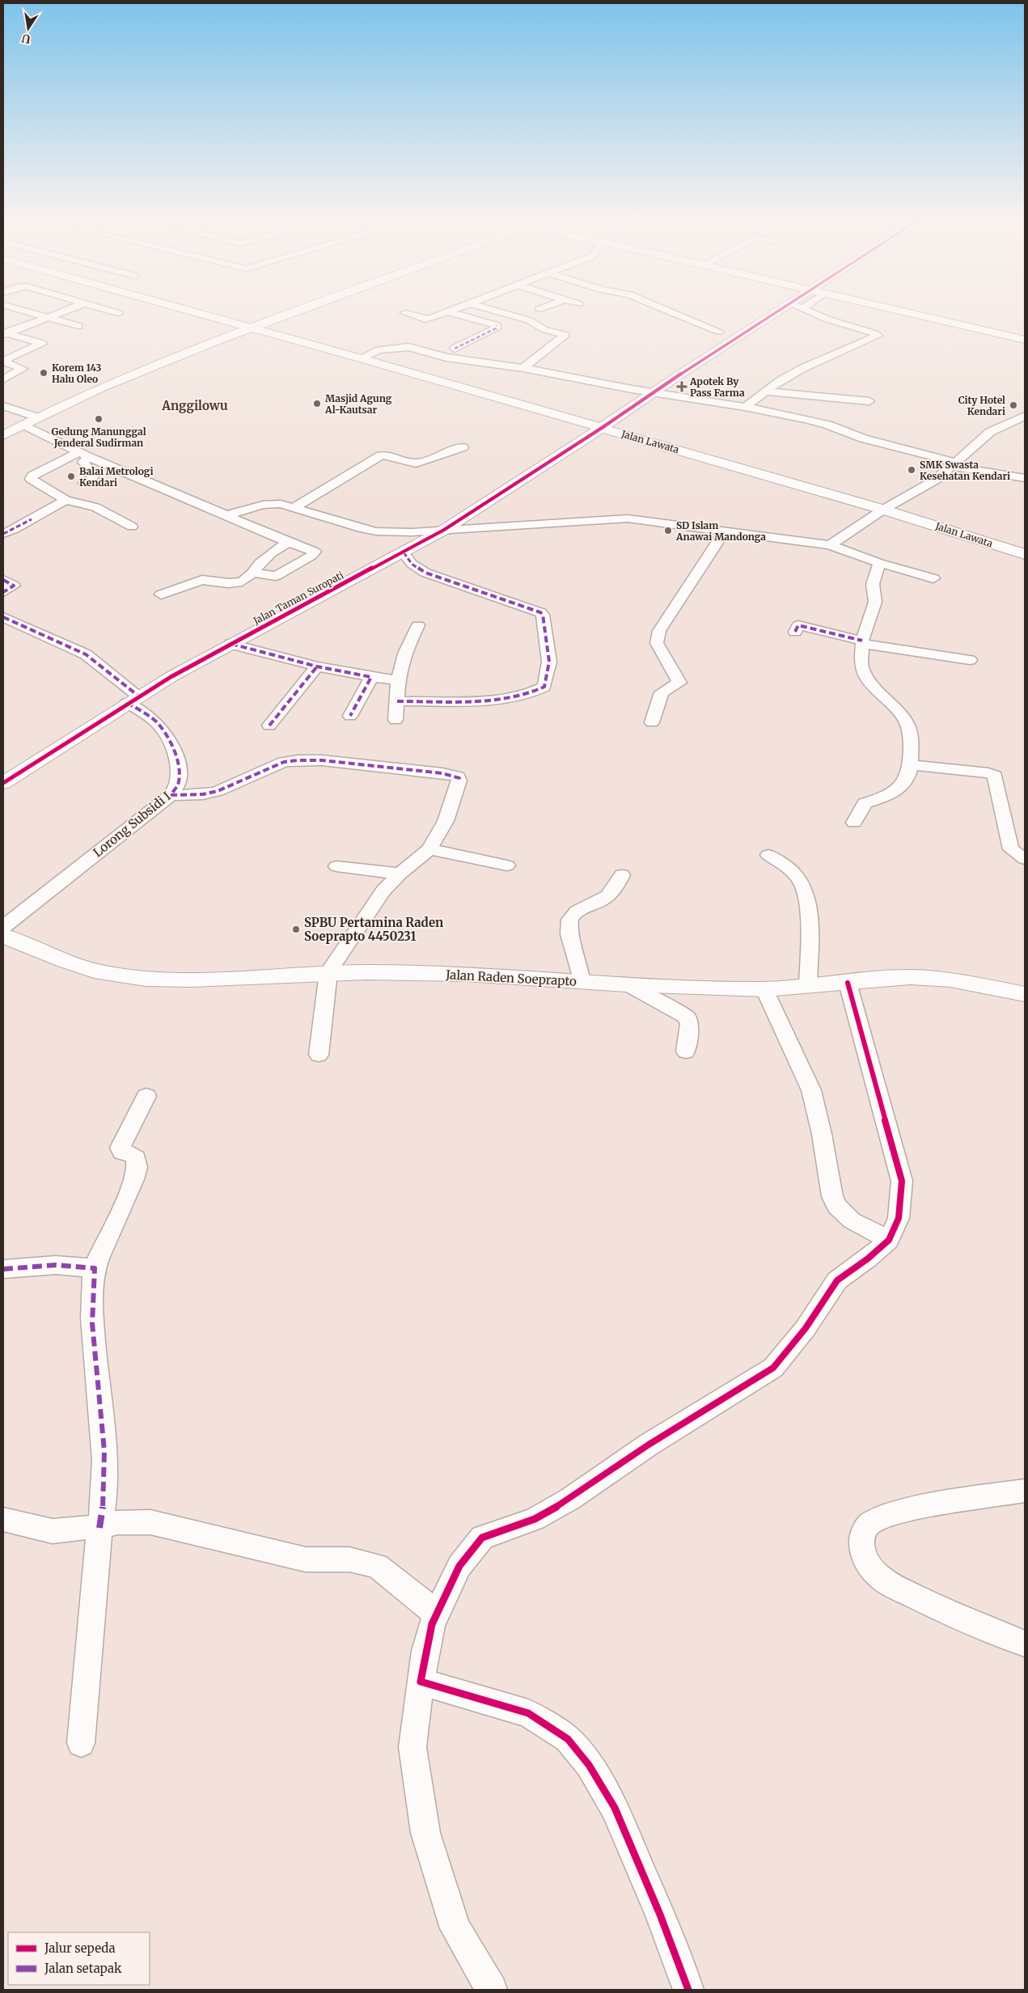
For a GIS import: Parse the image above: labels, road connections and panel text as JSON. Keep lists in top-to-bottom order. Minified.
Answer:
{"streets":{"main road":["Jalan Lawata","Jalan Taman Suropati","Jalan Raden Soeprapto"],"street":["Lorong Subsidi I"]},"crossings":[["Jalan Lawata","Jalan Taman Suropati"],["Jalan Taman Suropati","Lorong Subsidi I"]],"districts":["Anggilowu"],"places":{"other":["Korem 143 Halu Oleo","Masjid Agung Al-Kautsar","City Hotel Kendari","Gedung Manunggal Jenderal Sudirman","SMK Swasta Kesehatan Kendari","Balai Metrologi Kendari","SD Islam Anawai Mandonga","SPBU Pertamina Raden Soeprapto 4450231"],"health":["Apotek By Pass Farma"]},"legend":["Jalur sepeda","Jalan setapak"],"north":"bottom"}
